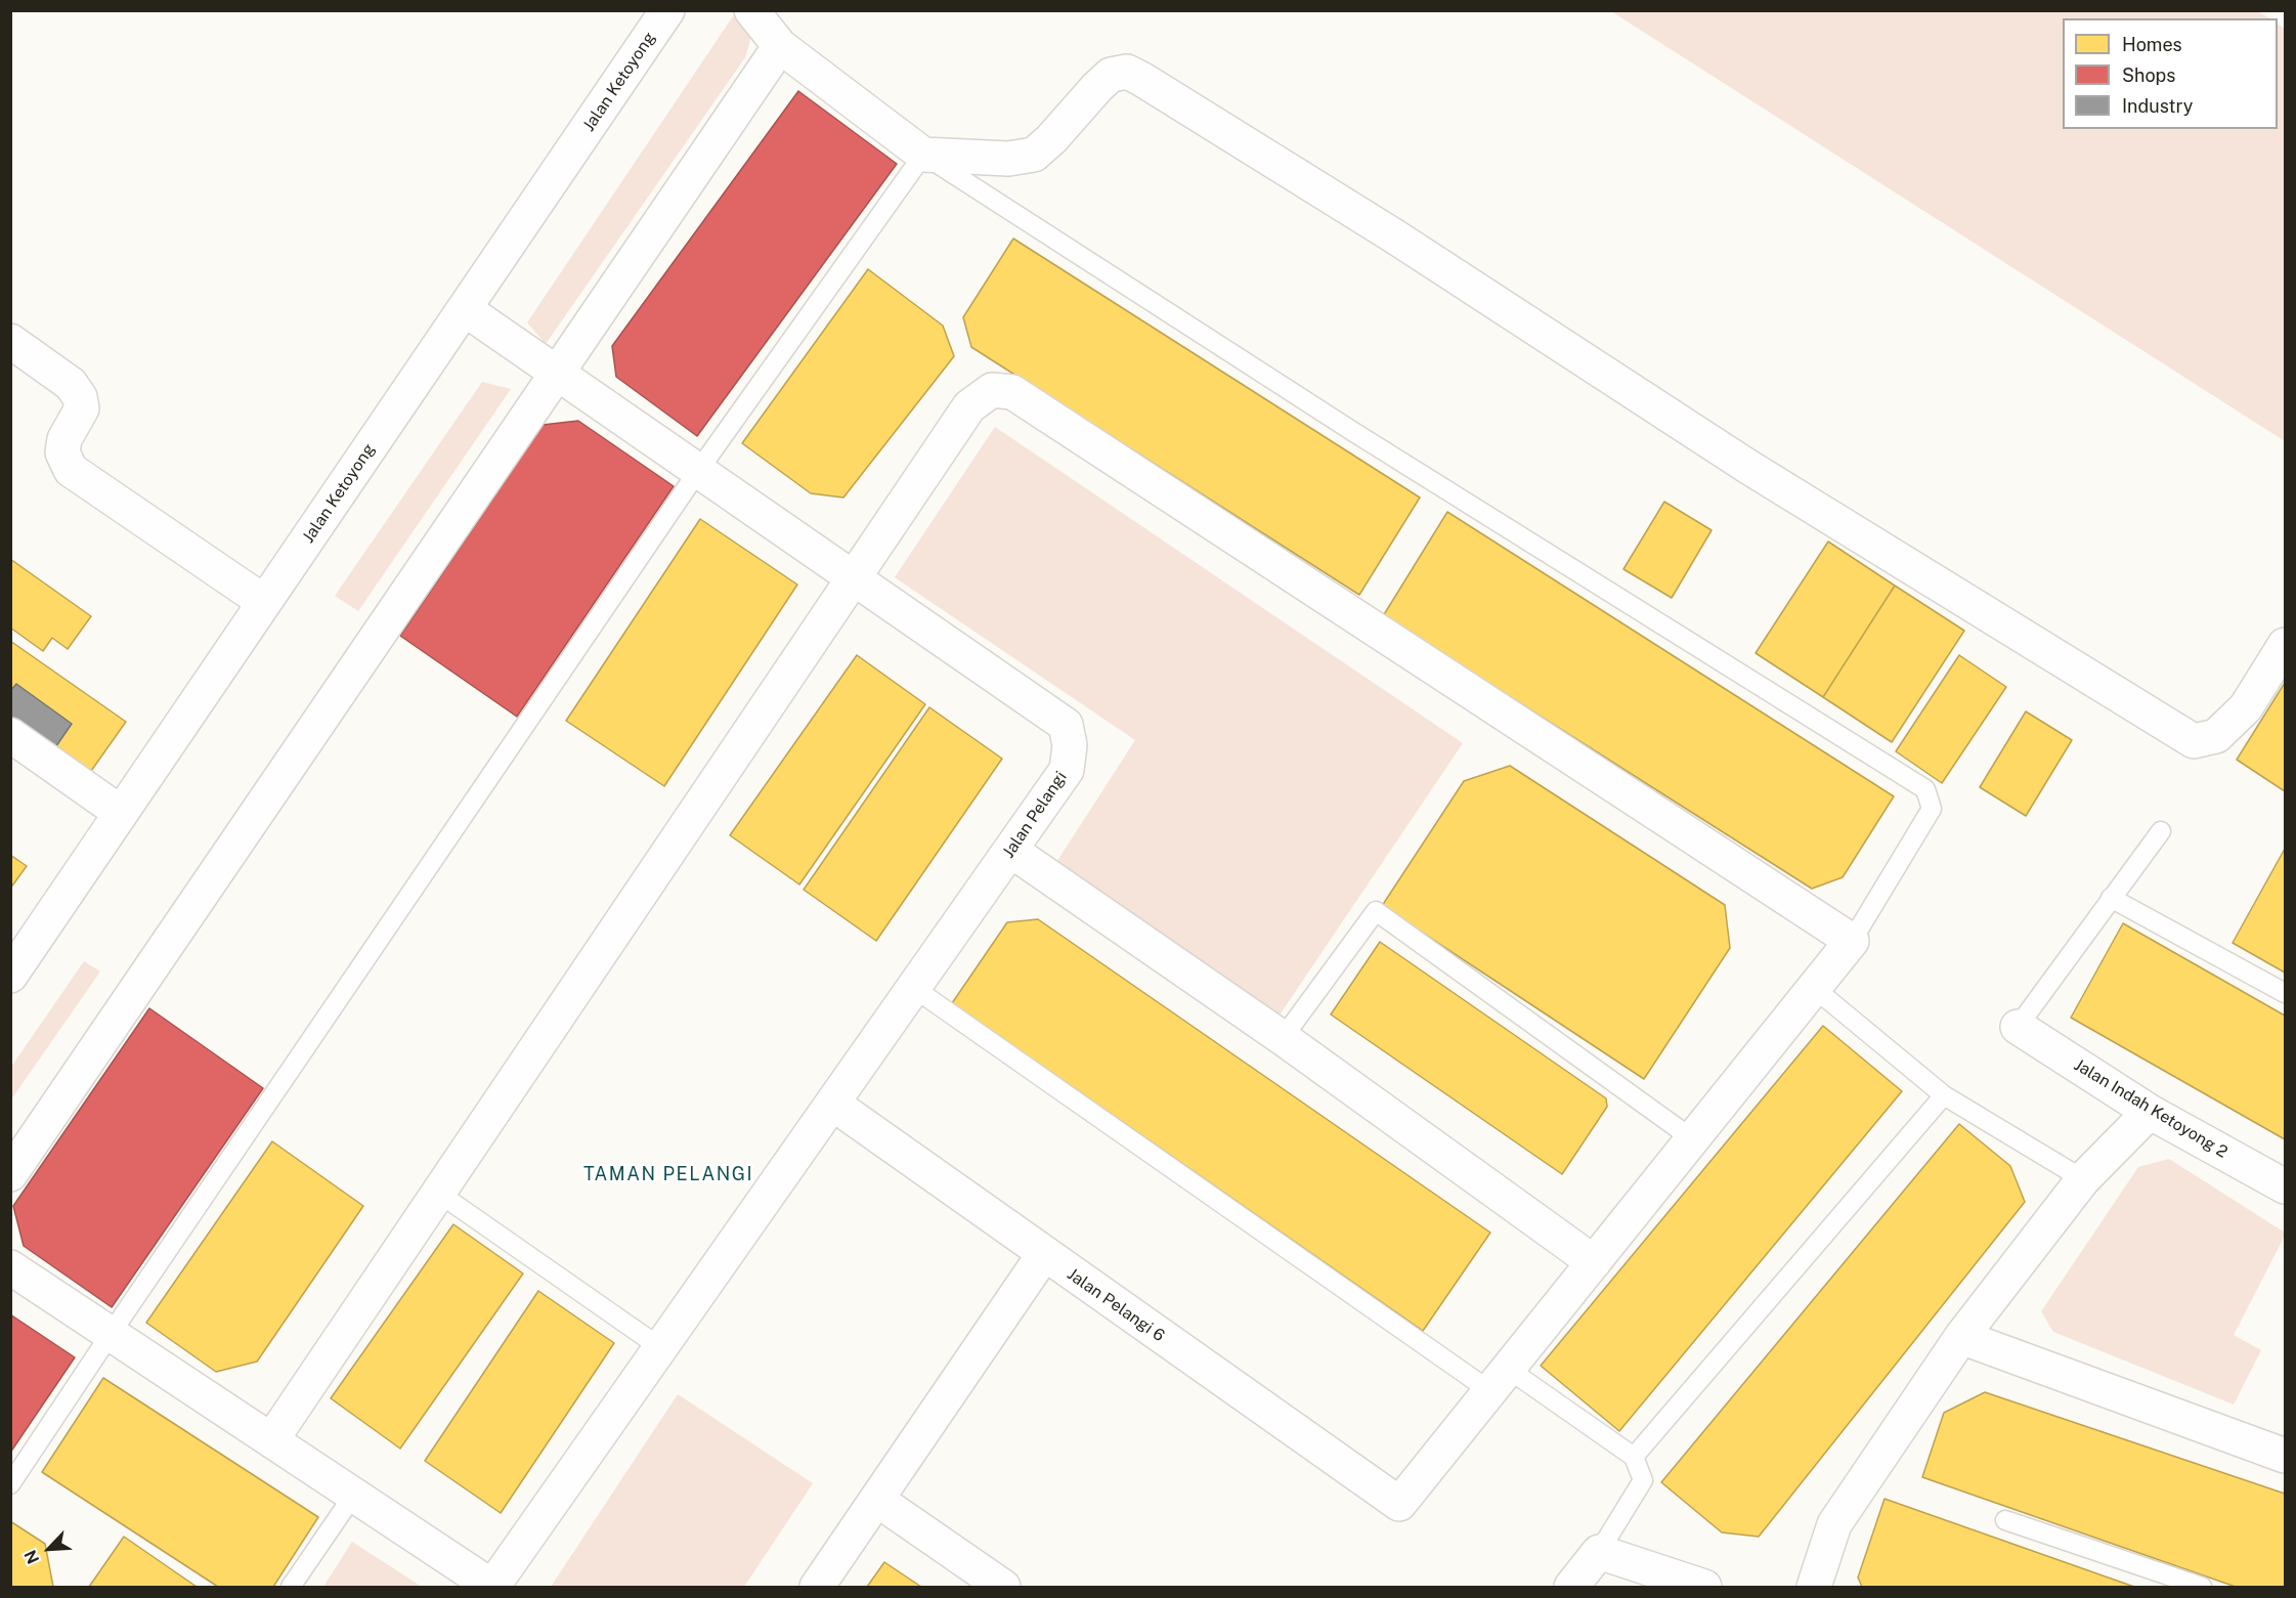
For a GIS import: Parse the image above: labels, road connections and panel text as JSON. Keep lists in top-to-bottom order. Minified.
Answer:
{"streets":{"street":["Jalan Ketoyong","Jalan Pelangi","Jalan Indah Ketoyong 2","Jalan Pelangi 6"]},"crossings":[["Jalan Pelangi","Jalan Pelangi 6"]],"districts":["TAMAN PELANGI"],"legend":["Homes","Shops","Industry"],"north":"bottom left"}
